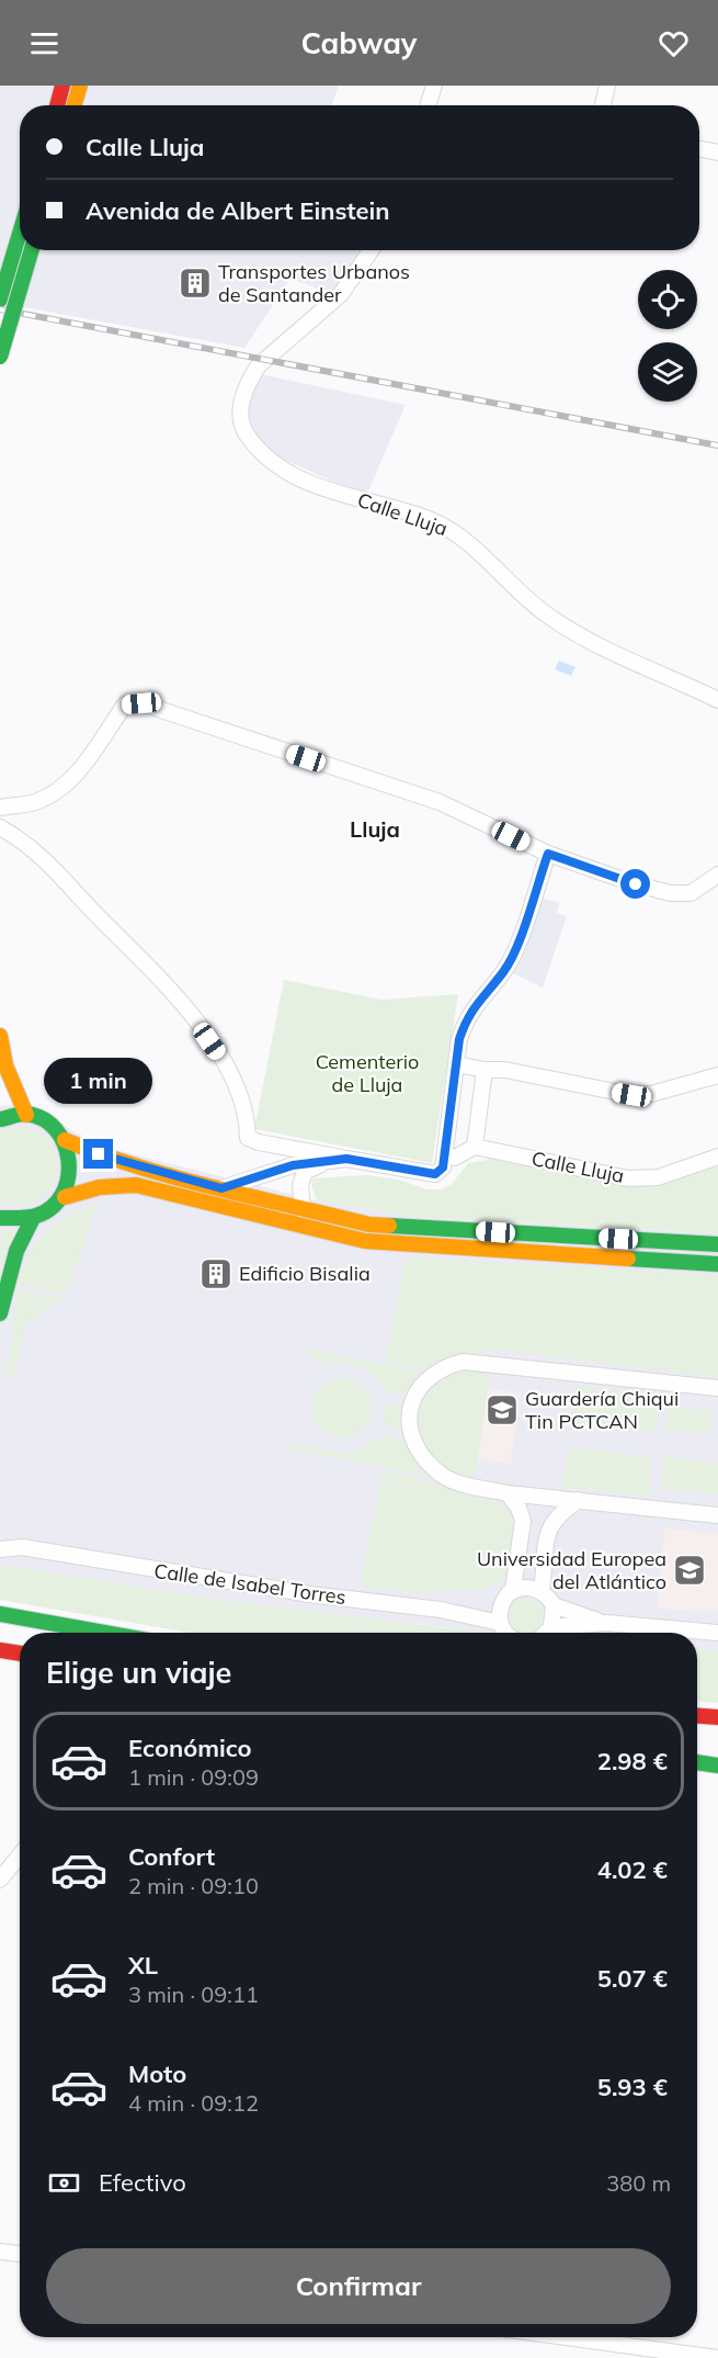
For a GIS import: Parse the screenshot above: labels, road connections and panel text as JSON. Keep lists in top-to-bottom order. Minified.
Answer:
{"streets":{"street":["Calle Lluja","Calle de Isabel Torres"]},"districts":["Lluja"],"parks":["Cementerio de Lluja"],"places":{"building":["Transportes Urbanos de Santander","Edificio Bisalia"],"school or university":["Guardería Chiqui Tin PCTCAN","Universidad Europea del Atlántico"]},"page":{"header":"Cabway","banner":["Calle Lluja","Avenida de Albert Einstein"],"bubble":"1 min","heading":"Elige un viaje","list":[{"name":"Económico","note":"1 min · 09:09","value":"2.98 €"},{"name":"Confort","note":"2 min · 09:10","value":"4.02 €"},{"name":"XL","note":"3 min · 09:11","value":"5.07 €"},{"name":"Moto","note":"4 min · 09:12","value":"5.93 €"}],"pay":["Efectivo","380 m"],"buttons":"Confirmar"}}
